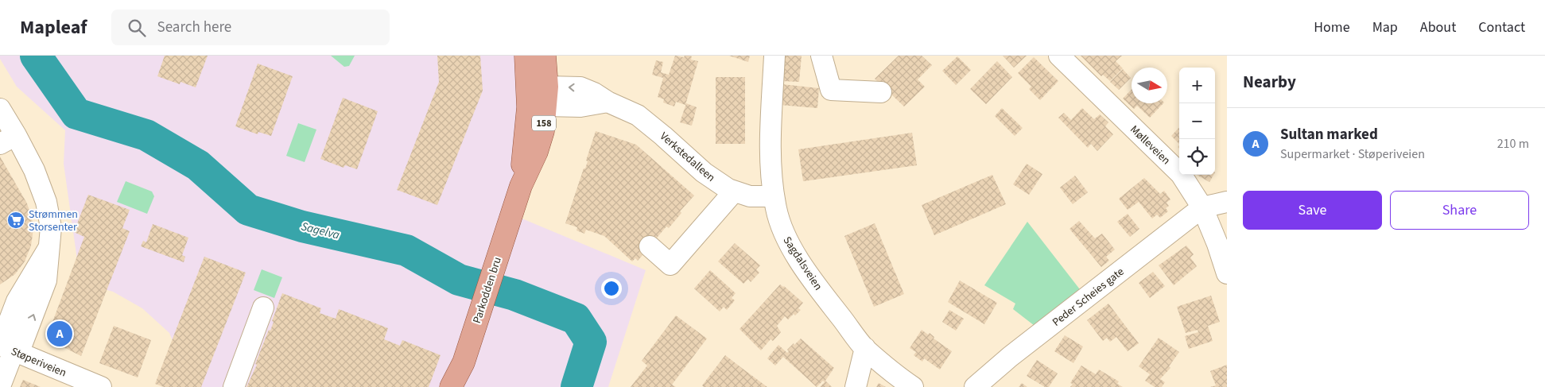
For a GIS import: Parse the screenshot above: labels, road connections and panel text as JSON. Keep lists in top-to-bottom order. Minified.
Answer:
{"streets":{"main road":["158","Parkodden bru"],"street":["Mølleveien","Verkstedalleen","Sagdalsveien","Peder Scheies gate","Støperiveien"]},"crossings":[["158","Verkstedalleen"],["158","Parkodden bru"],["Mølleveien","Peder Scheies gate"],["Verkstedalleen","Sagdalsveien"],["Verkstedalleen","Parkodden bru"]],"water":["Sagelva"],"places":{"supermarket":["Strømmen Storsenter"]},"north":"right","page":{"header":"Mapleaf","search":"Search here","nav":["Home","Map","About","Contact"],"heading":"Nearby","map_buttons":["+","−"],"list":[{"mark":"A","name":"Sultan marked","note":"Supermarket · Støperiveien","value":"210 m"}],"buttons":["Save","Share"],"pins":"A"}}
